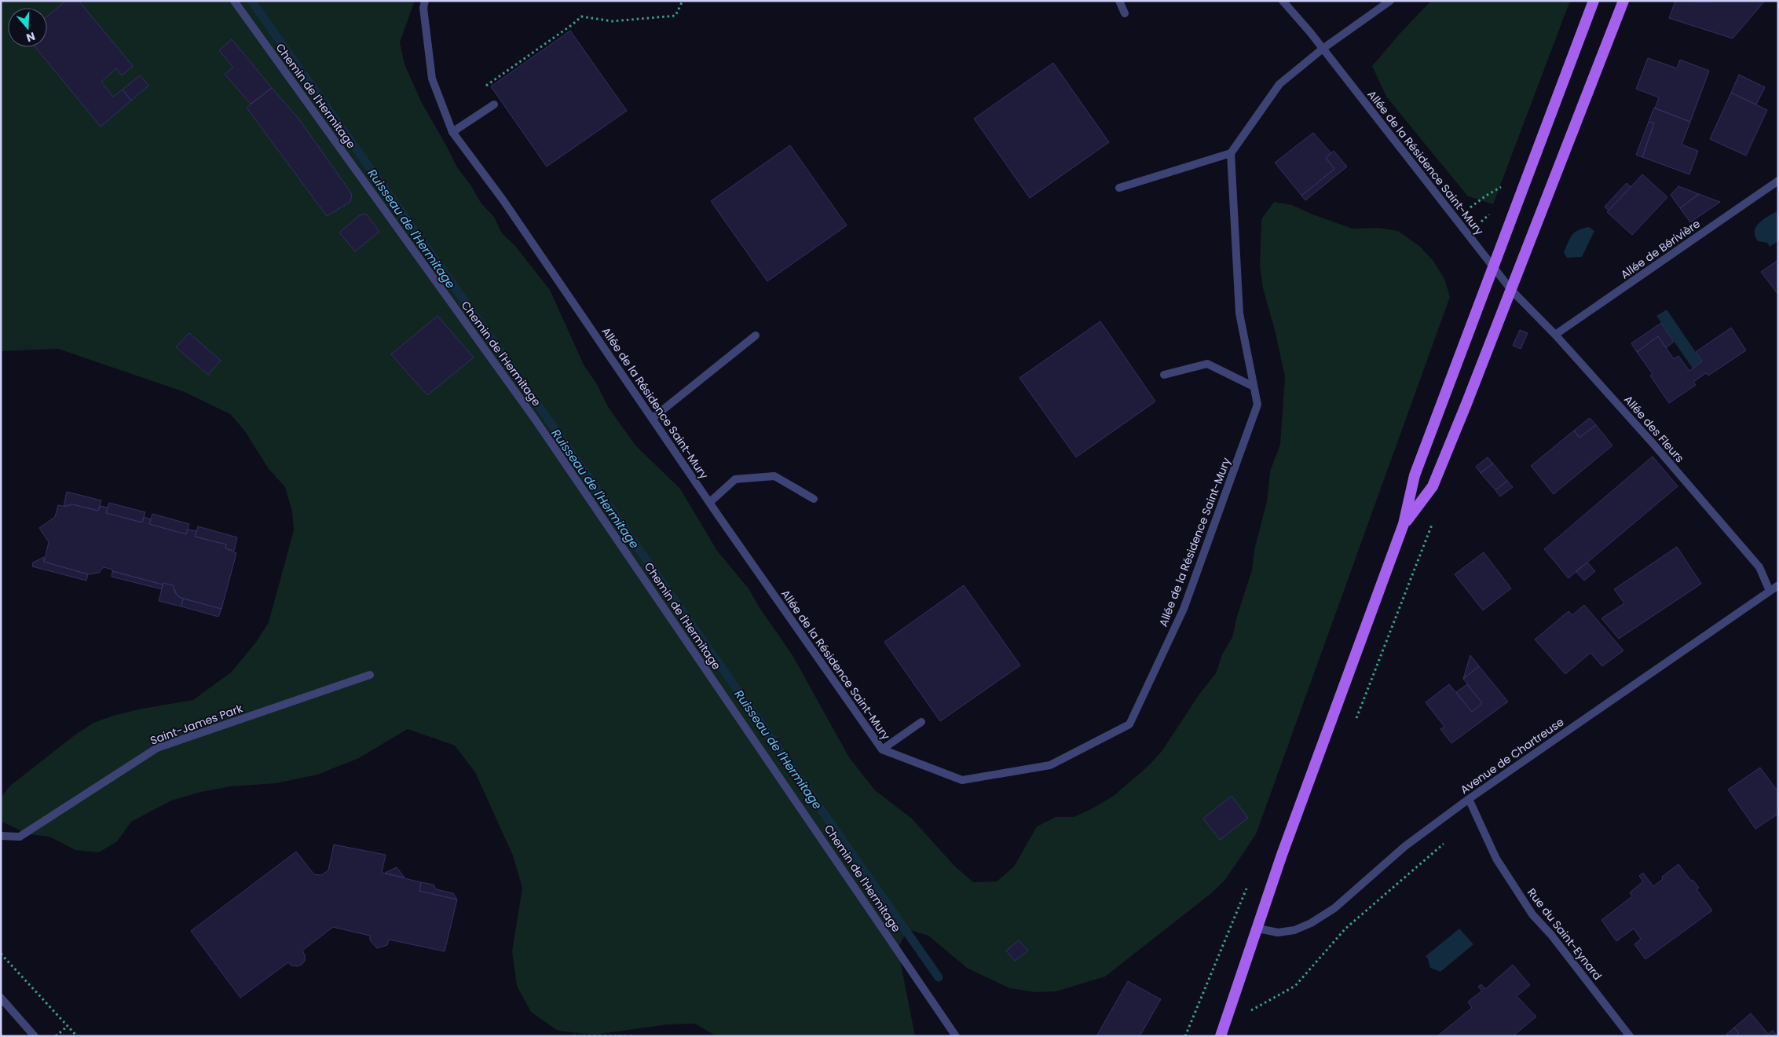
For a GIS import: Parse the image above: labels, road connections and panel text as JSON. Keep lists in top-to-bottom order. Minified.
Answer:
{"streets":{"street":["Chemin de l'Hermitage","Allée de la Résidence Saint-Mury","Allée de Bérivière","Allée des Fleurs","Saint-James Park","Avenue de Chartreuse","Rue du Saint-Eynard"]},"crossings":[["Allée de la Résidence Saint-Mury","Allée des Fleurs"],["Allée de Bérivière","Allée des Fleurs"],["Allée des Fleurs","Avenue de Chartreuse"],["Avenue de Chartreuse","Rue du Saint-Eynard"]],"water":["Ruisseau de l'Hermitage"],"north":"bottom"}
